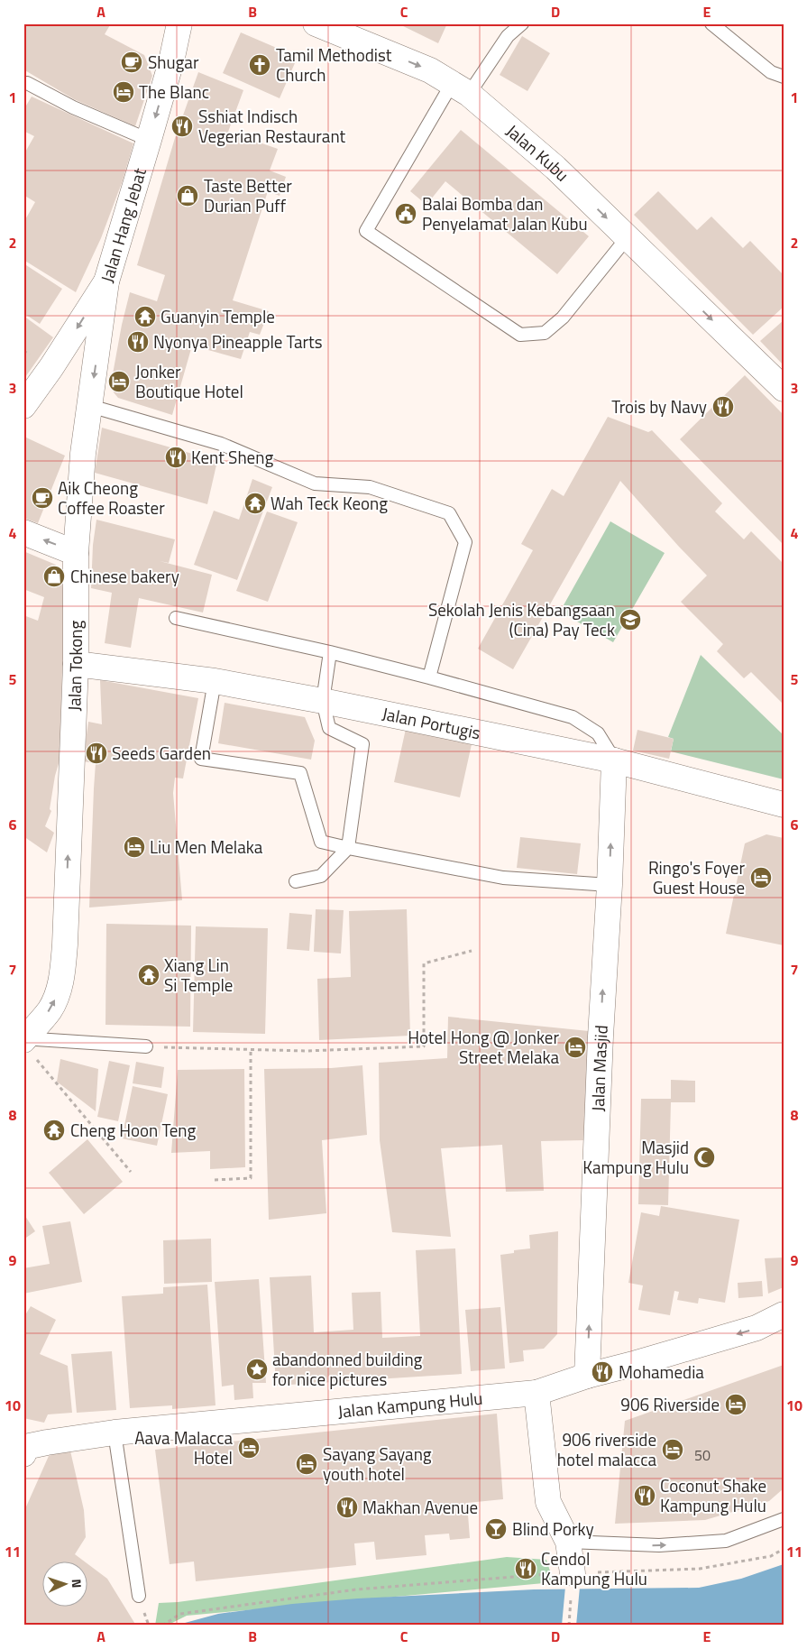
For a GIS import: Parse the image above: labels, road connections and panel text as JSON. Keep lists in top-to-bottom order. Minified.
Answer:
{"streets":{"street":["Jalan Kubu","Jalan Hang Jebat","Jalan Tokong","Jalan Portugis","Jalan Masjid","Jalan Kampung Hulu"]},"crossings":[["Jalan Hang Jebat","Jalan Tokong"],["Jalan Tokong","Jalan Portugis"],["Jalan Portugis","Jalan Masjid"],["Jalan Masjid","Jalan Kampung Hulu"]],"one_way":["Jalan Kubu","Jalan Hang Jebat","Jalan Masjid"],"places":{"cafe":["Shugar","Aik Cheong Coffee Roaster"],"church":["Tamil Methodist Church"],"hotel":["The Blanc","Jonker Boutique Hotel","Liu Men Melaka","Ringo's Foyer Guest House","Hotel Hong @ Jonker Street Melaka","906 Riverside","Aava Malacca Hotel","906 riverside hotel malacca","Sayang Sayang youth hotel"],"restaurant":["Sshiat Indisch Vegerian Restaurant","Nyonya Pineapple Tarts","Trois by Navy","Kent Sheng","Seeds Garden","Mohamedia","Coconut Shake Kampung Hulu","Makhan Avenue","Cendol Kampung Hulu"],"shop":["Taste Better Durian Puff","Chinese bakery"],"public building":["Balai Bomba dan Penyelamat Jalan Kubu"],"temple":["Guanyin Temple","Wah Teck Keong","Xiang Lin Si Temple","Cheng Hoon Teng"],"school or university":["Sekolah Jenis Kebangsaan (Cina) Pay Teck"],"mosque":["Masjid Kampung Hulu"],"place":["abandonned building for nice pictures"],"bar":["Blind Porky"]},"house_numbers":["50"],"north":"right","grid":{"columns":["A","B","C","D","E"],"rows":["1","2","3","4","5","6","7","8","9","10","11"]}}
